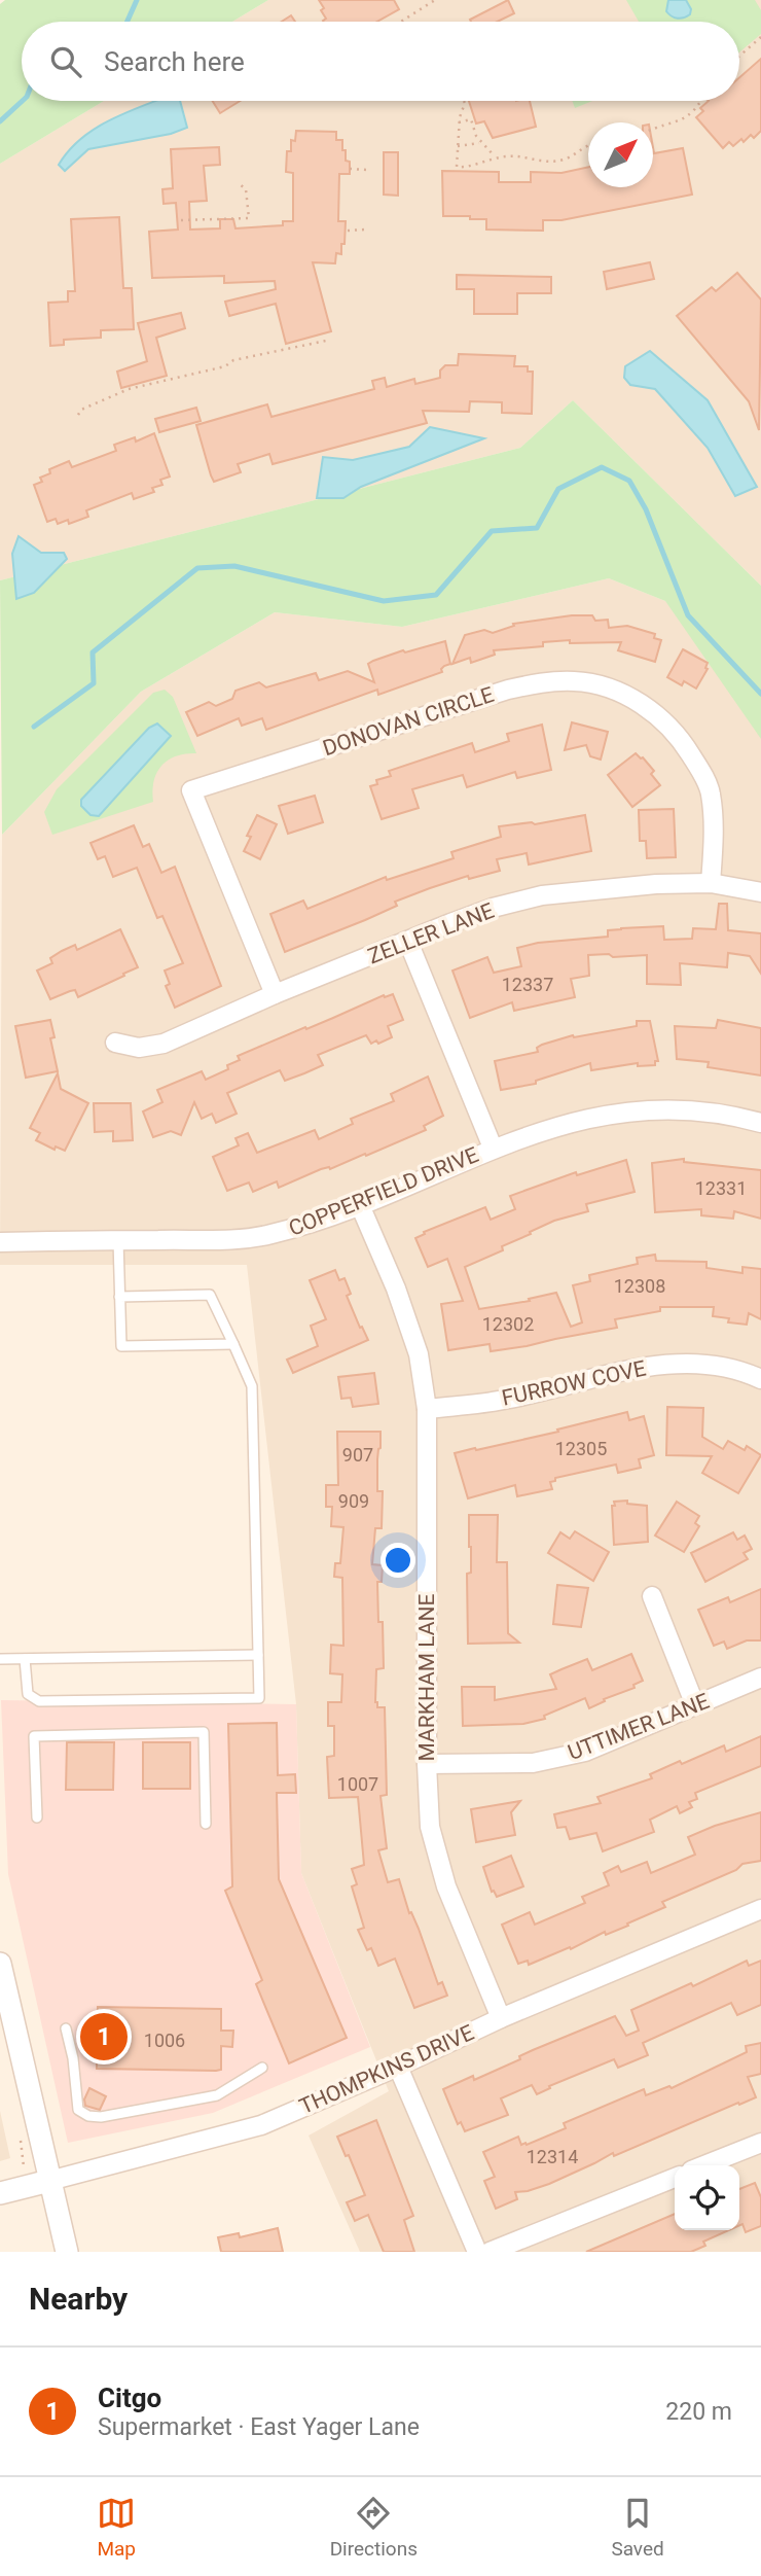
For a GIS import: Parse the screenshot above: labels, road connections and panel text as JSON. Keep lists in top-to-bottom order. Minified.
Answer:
{"streets":{"street":["DONOVAN CIRCLE","ZELLER LANE","COPPERFIELD DRIVE","FURROW COVE","MARKHAM LANE","UTTIMER LANE","THOMPKINS DRIVE"]},"crossings":[["DONOVAN CIRCLE","ZELLER LANE"],["COPPERFIELD DRIVE","MARKHAM LANE"],["FURROW COVE","MARKHAM LANE"],["MARKHAM LANE","UTTIMER LANE"],["MARKHAM LANE","THOMPKINS DRIVE"]],"house_numbers":["12337","12331","12308","12302","12305","907","909","1007","1006","12314"],"north":"top right","page":{"search":"Search here","pins":"1","heading":"Nearby","list":[{"mark":"1","name":"Citgo","note":"Supermarket · East Yager Lane","value":"220 m"}],"nav":["Map","Directions","Saved"]}}
